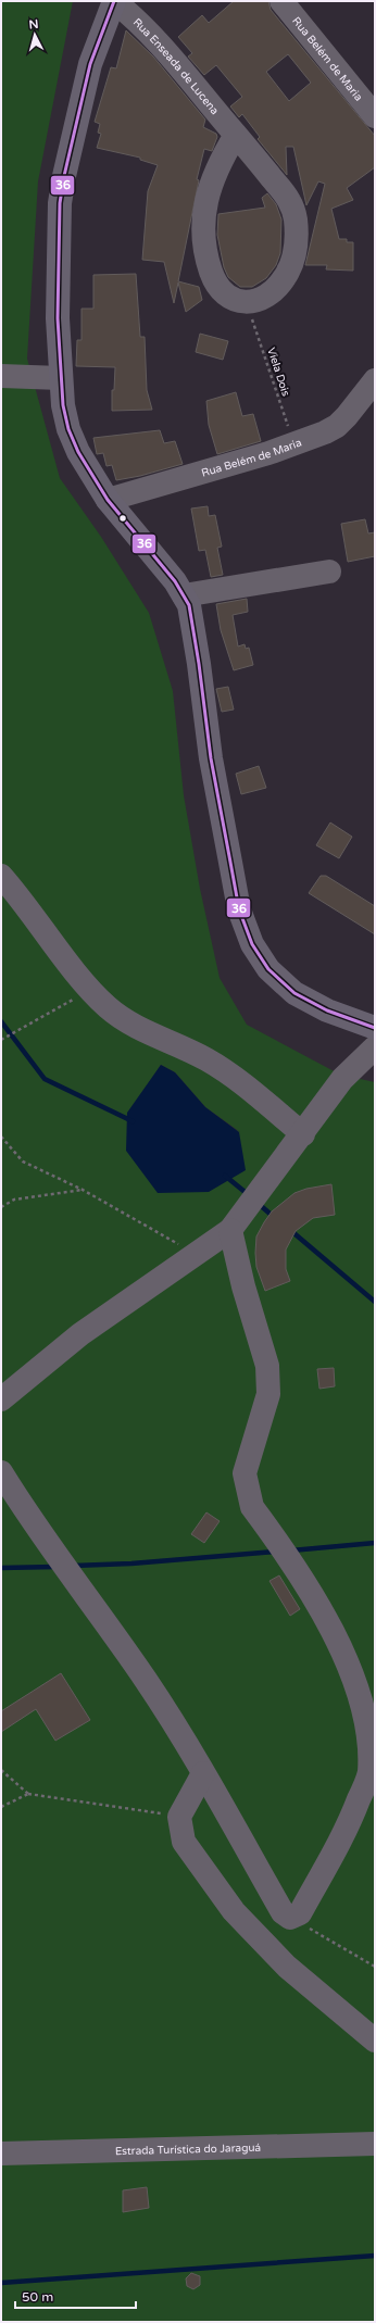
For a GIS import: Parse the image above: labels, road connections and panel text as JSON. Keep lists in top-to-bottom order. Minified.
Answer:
{"streets":{"street":["Rua Belém de Maria","Rua Enseada de Lucena","Estrada Turística do Jaraguá"],"path":["Viela Dois"]},"crossings":[["Rua Belém de Maria","Viela Dois"],["Rua Enseada de Lucena","Viela Dois"]],"lines":["transit line 36"],"scale_bar":"50 m","north":"top"}
